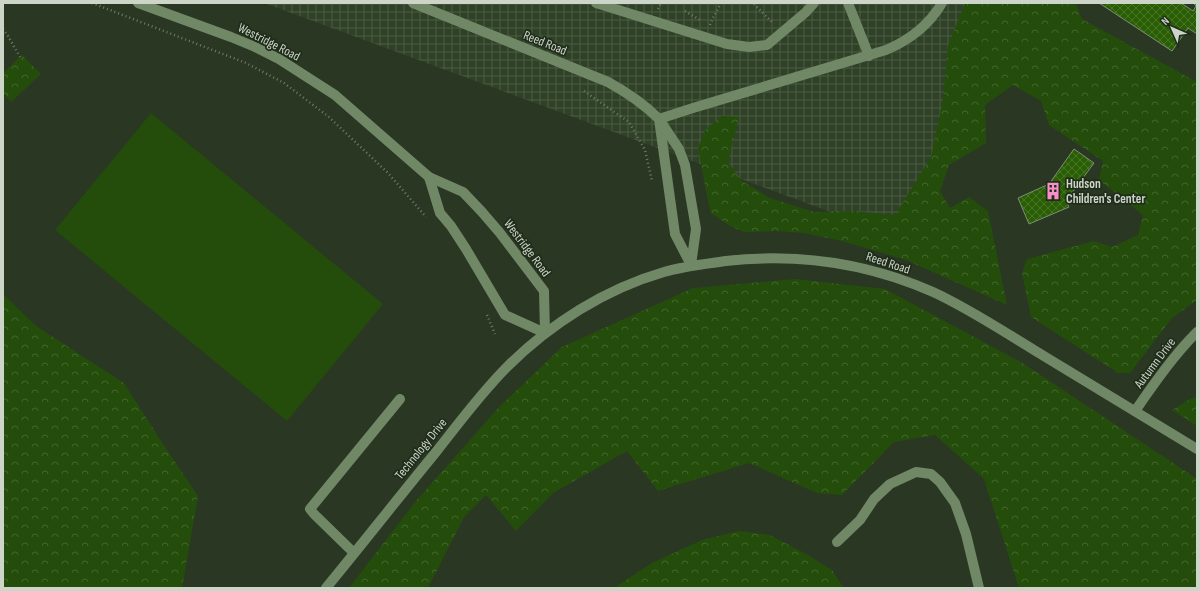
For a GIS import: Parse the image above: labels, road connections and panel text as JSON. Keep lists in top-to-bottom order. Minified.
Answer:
{"streets":{"street":["Westridge Road","Reed Road","Autumn Drive","Technology Drive"]},"crossings":[["Westridge Road","Reed Road"],["Westridge Road","Technology Drive"],["Reed Road","Autumn Drive"],["Reed Road","Technology Drive"]],"places":{"building":["Hudson Children's Center"]},"north":"top left"}
